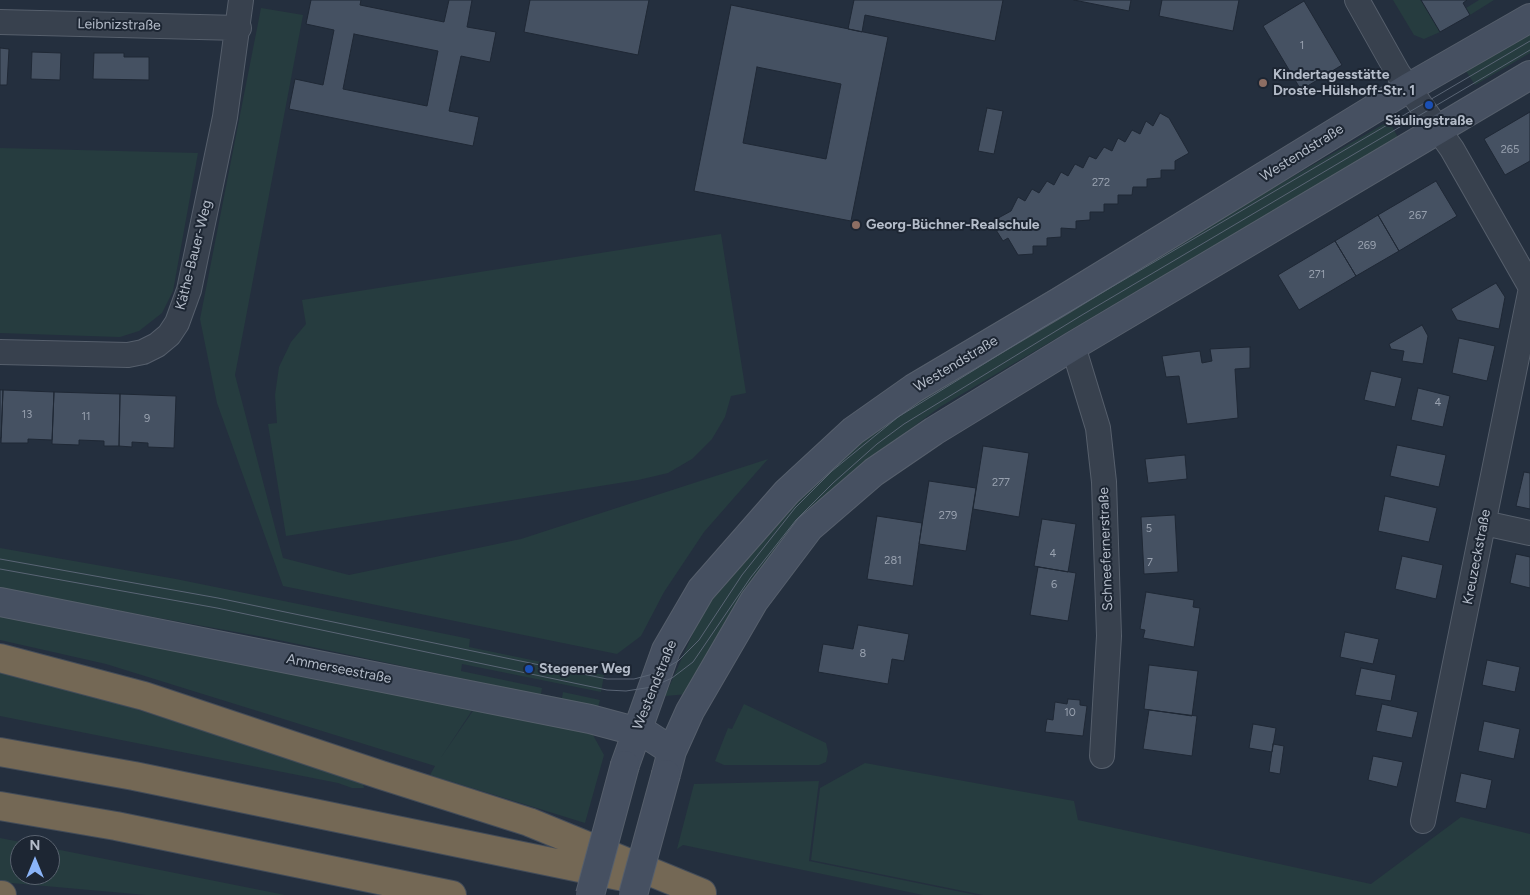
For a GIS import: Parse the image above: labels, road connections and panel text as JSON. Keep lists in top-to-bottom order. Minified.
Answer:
{"streets":{"main road":["Westendstraße","Ammerseestraße"],"street":["Leibnizstraße","Käthe-Bauer-Weg","Schneefernerstraße","Kreuzeckstraße"]},"crossings":[["Leibnizstraße","Käthe-Bauer-Weg"],["Westendstraße","Ammerseestraße"]],"places":["Kindertagesstätte Droste-Hülshoff-Str. 1","Säulingstraße","Georg-Büchner-Realschule","Stegener Weg"],"house_numbers":["1","265","272","267","269","271","4","13","11","9","277","279","5","4","281","7","6","8","10"],"north":"top"}
